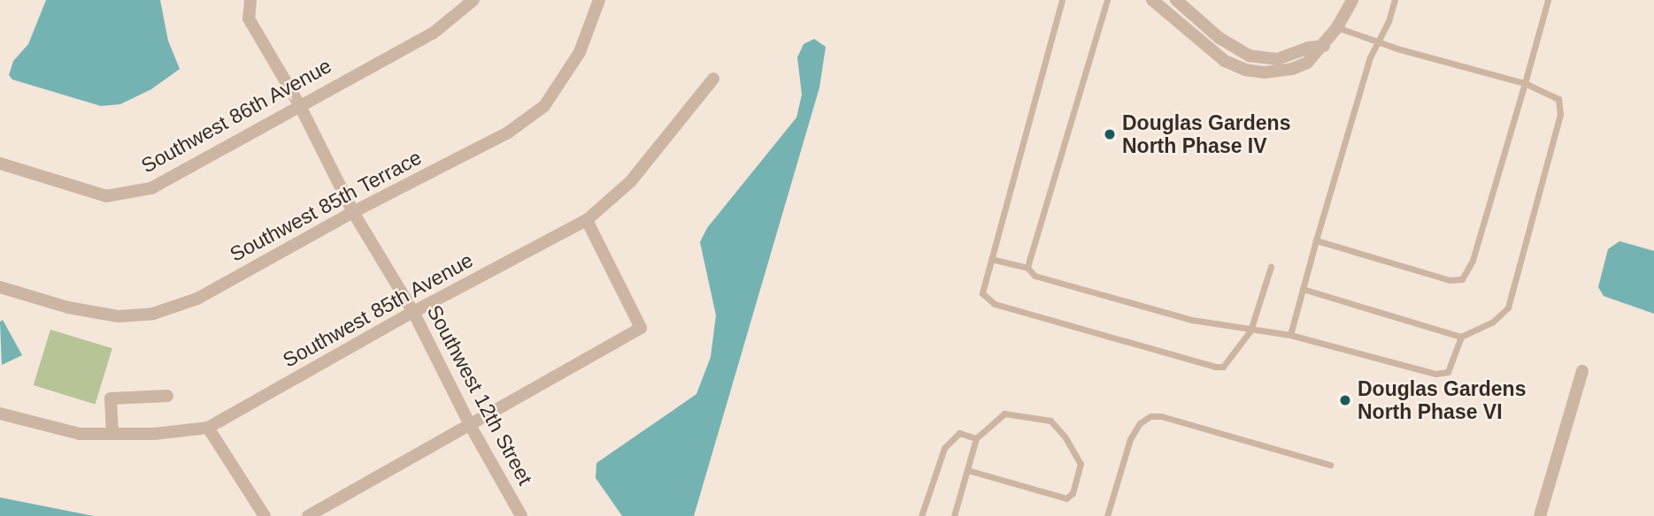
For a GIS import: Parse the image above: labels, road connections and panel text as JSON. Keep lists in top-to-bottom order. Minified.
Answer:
{"streets":{"street":["Southwest 86th Avenue","Southwest 85th Terrace","Southwest 85th Avenue","Southwest 12th Street"]},"crossings":[["Southwest 86th Avenue","Southwest 12th Street"],["Southwest 85th Terrace","Southwest 12th Street"],["Southwest 85th Avenue","Southwest 12th Street"]],"places":["Douglas Gardens North Phase IV","Douglas Gardens North Phase VI"]}
